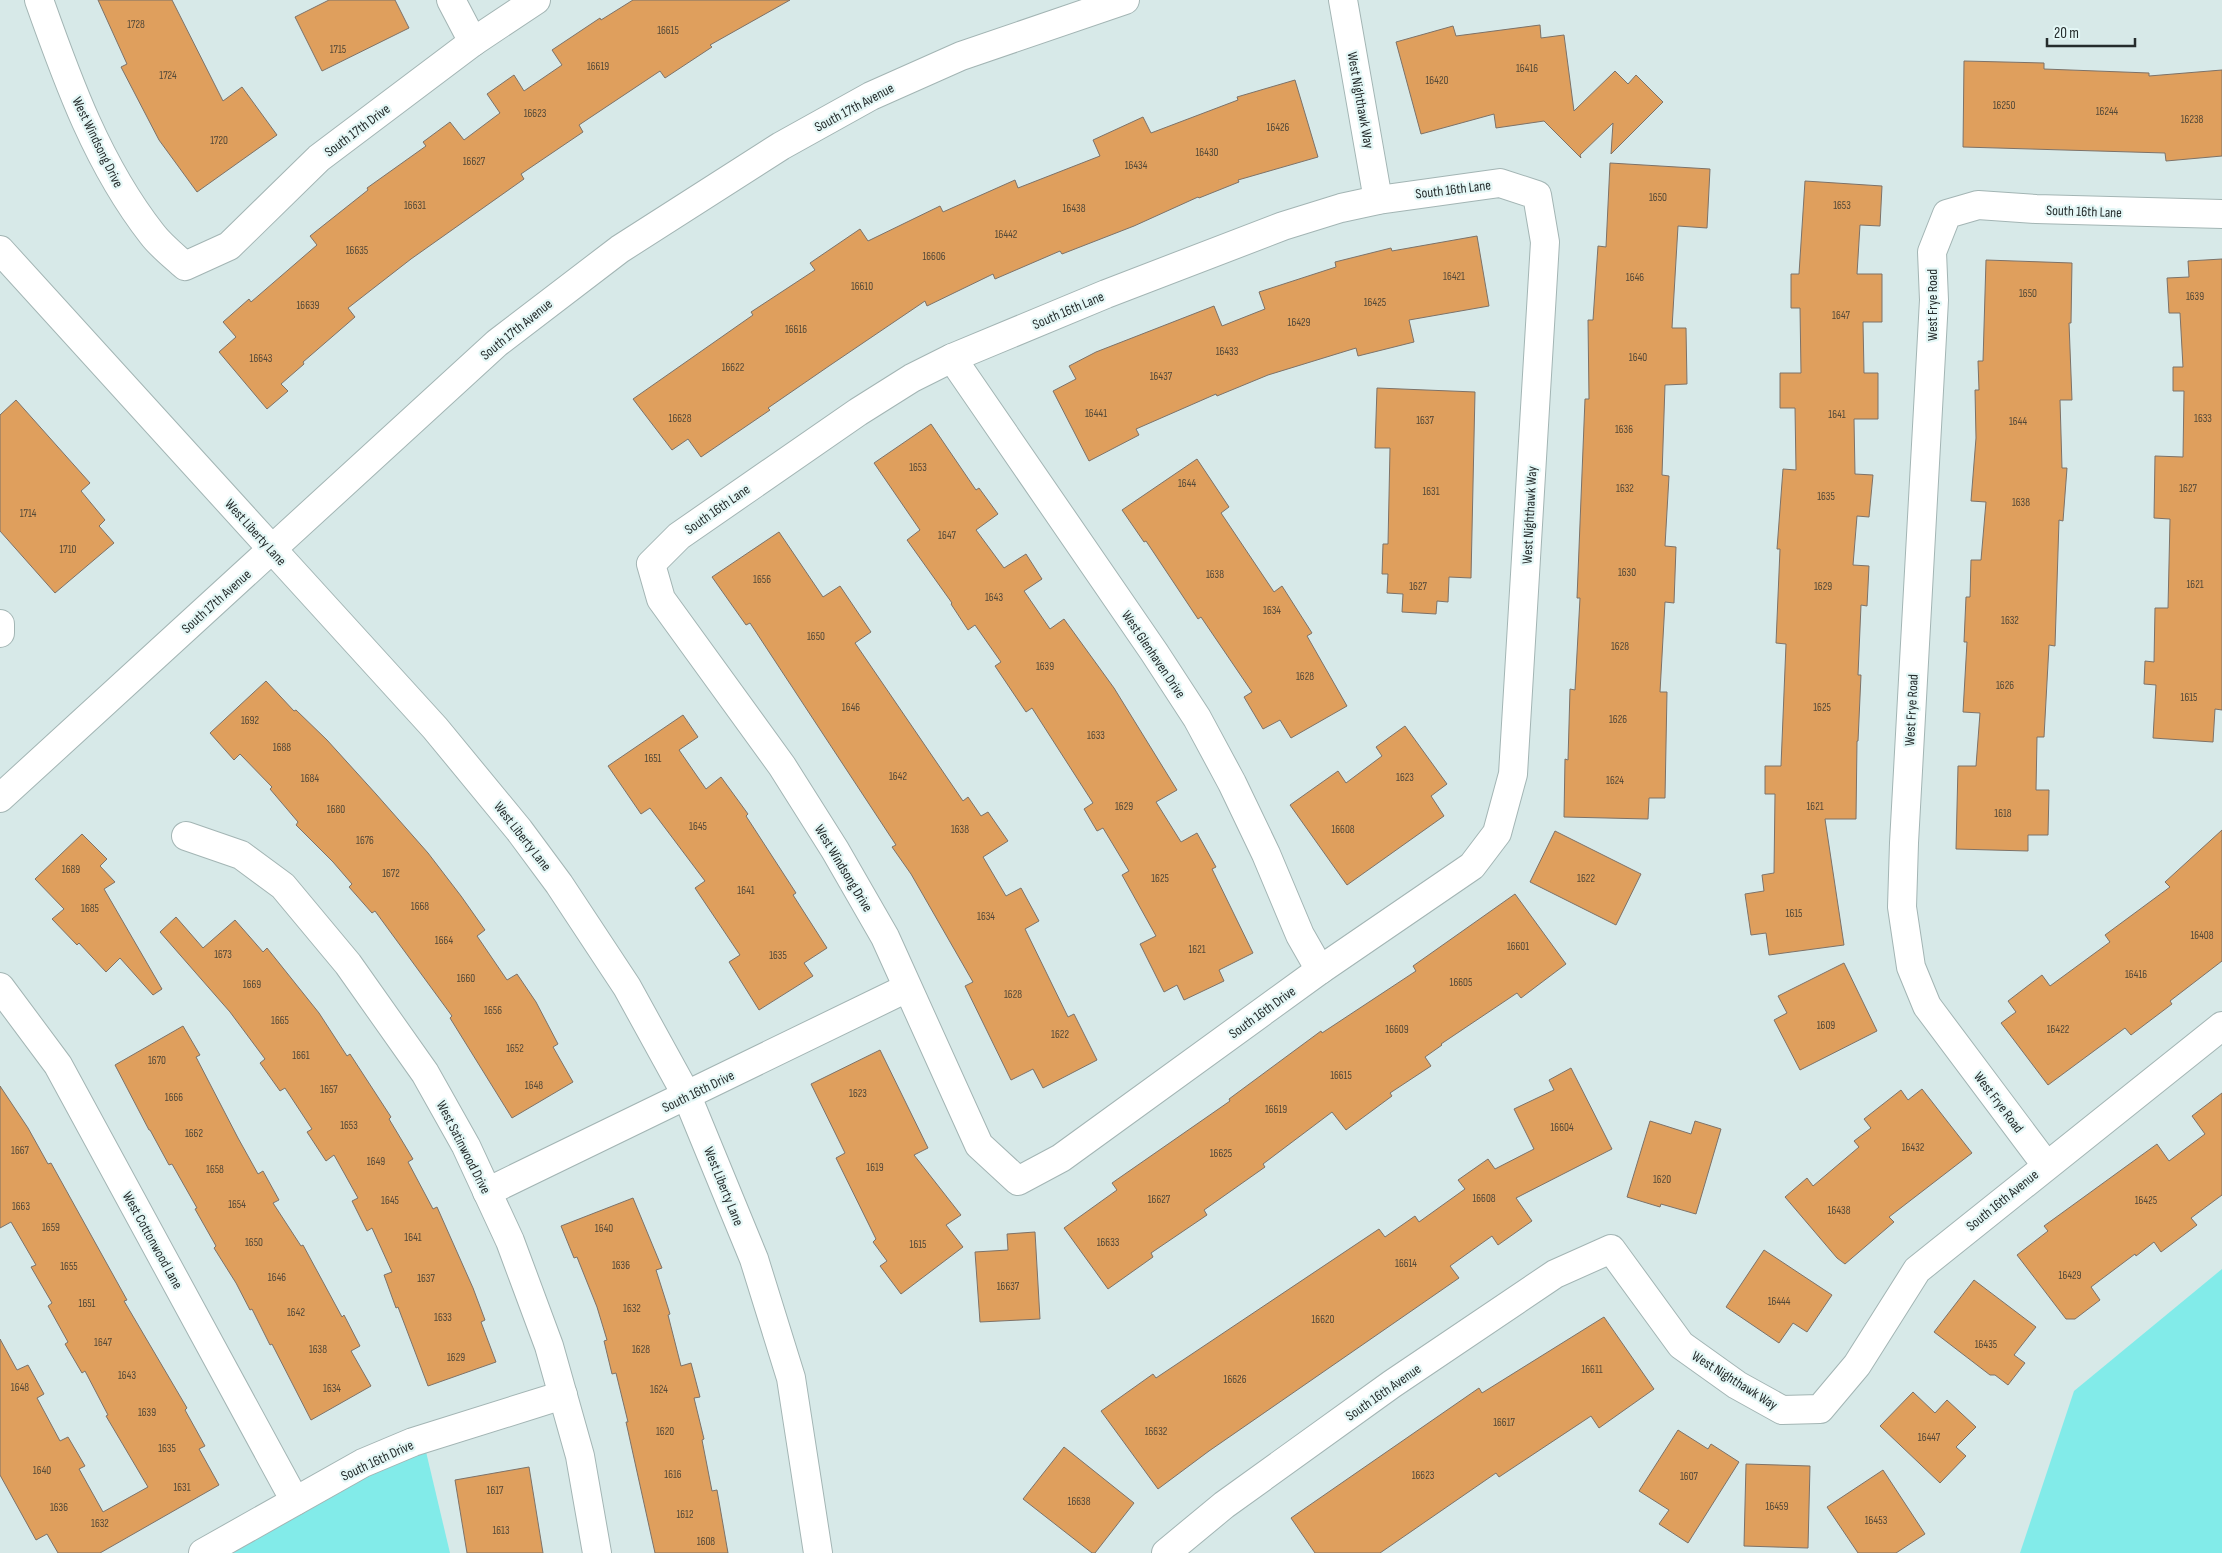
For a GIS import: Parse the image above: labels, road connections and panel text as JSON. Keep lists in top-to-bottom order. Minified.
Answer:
{"streets":{"street":["West Nighthawk Way","South 17th Avenue","South 17th Drive","West Windsong Drive","South 16th Lane","West Frye Road","West Liberty Lane","West Glenhaven Drive","South 16th Drive","West Satinwood Drive","South 16th Avenue","West Cottonwood Lane"]},"crossings":[["West Nighthawk Way","South 16th Lane"],["West Nighthawk Way","South 16th Drive"],["West Nighthawk Way","South 16th Avenue"],["South 17th Avenue","West Liberty Lane"],["South 17th Drive","West Windsong Drive"],["West Windsong Drive","South 16th Lane"],["West Windsong Drive","South 16th Drive"],["South 16th Lane","West Frye Road"],["South 16th Lane","West Glenhaven Drive"],["West Frye Road","South 16th Avenue"],["West Liberty Lane","South 16th Drive"],["West Glenhaven Drive","South 16th Drive"],["South 16th Drive","West Satinwood Drive"],["South 16th Drive","West Cottonwood Lane"]],"house_numbers":["1728","16615","1715","16619","16416","1724","16420","16250","16244","16623","16238","16426","1720","16430","16627","16434","1650","16631","1653","16438","16442","16635","16606","16421","1646","16610","1650","1639","16425","16639","1647","16429","16616","16433","1640","16643","16622","16437","16441","1641","16628","1633","1637","1644","1636","1653","1644","1632","1627","1631","1635","1638","1714","1647","1710","1630","1638","1656","1621","1627","1629","1643","1634","1632","1650","1628","1639","1628","1626","1615","1646","1625","1626","1692","1633","1688","1651","1642","1623","1684","1624","1629","1621","1680","1618","1645","1638","16608","1676","1689","1672","1625","1622","1641","1668","1685","1615","1634","16408","1664","16601","1621","1673","1635","16416","1660","16605","1669","1628","1656","1665","1609","16609","16422","1622","1652","1661","1670","16615","1648","1657","1623","1666","16619","1653","16604","1662","16432","1667","16625","1649","1619","1658","1620","16608","16627","1645","16425","1654","1663","16438","1659","1640","1641","1650","16633","1615","16614","1636","1655","16429","1646","1637","16637","16444","1651","1632","1642","1633","16620","1647","16435","1638","1628","1629","16611","1643","16626","1648","1634","1624","1639","16617","1620","16632","16447","1635","1640","1616","16623","1607","1631","1617","16638","16459","1636","1612","16453","1632","1613","1608"],"scale_bar":"20 m"}
